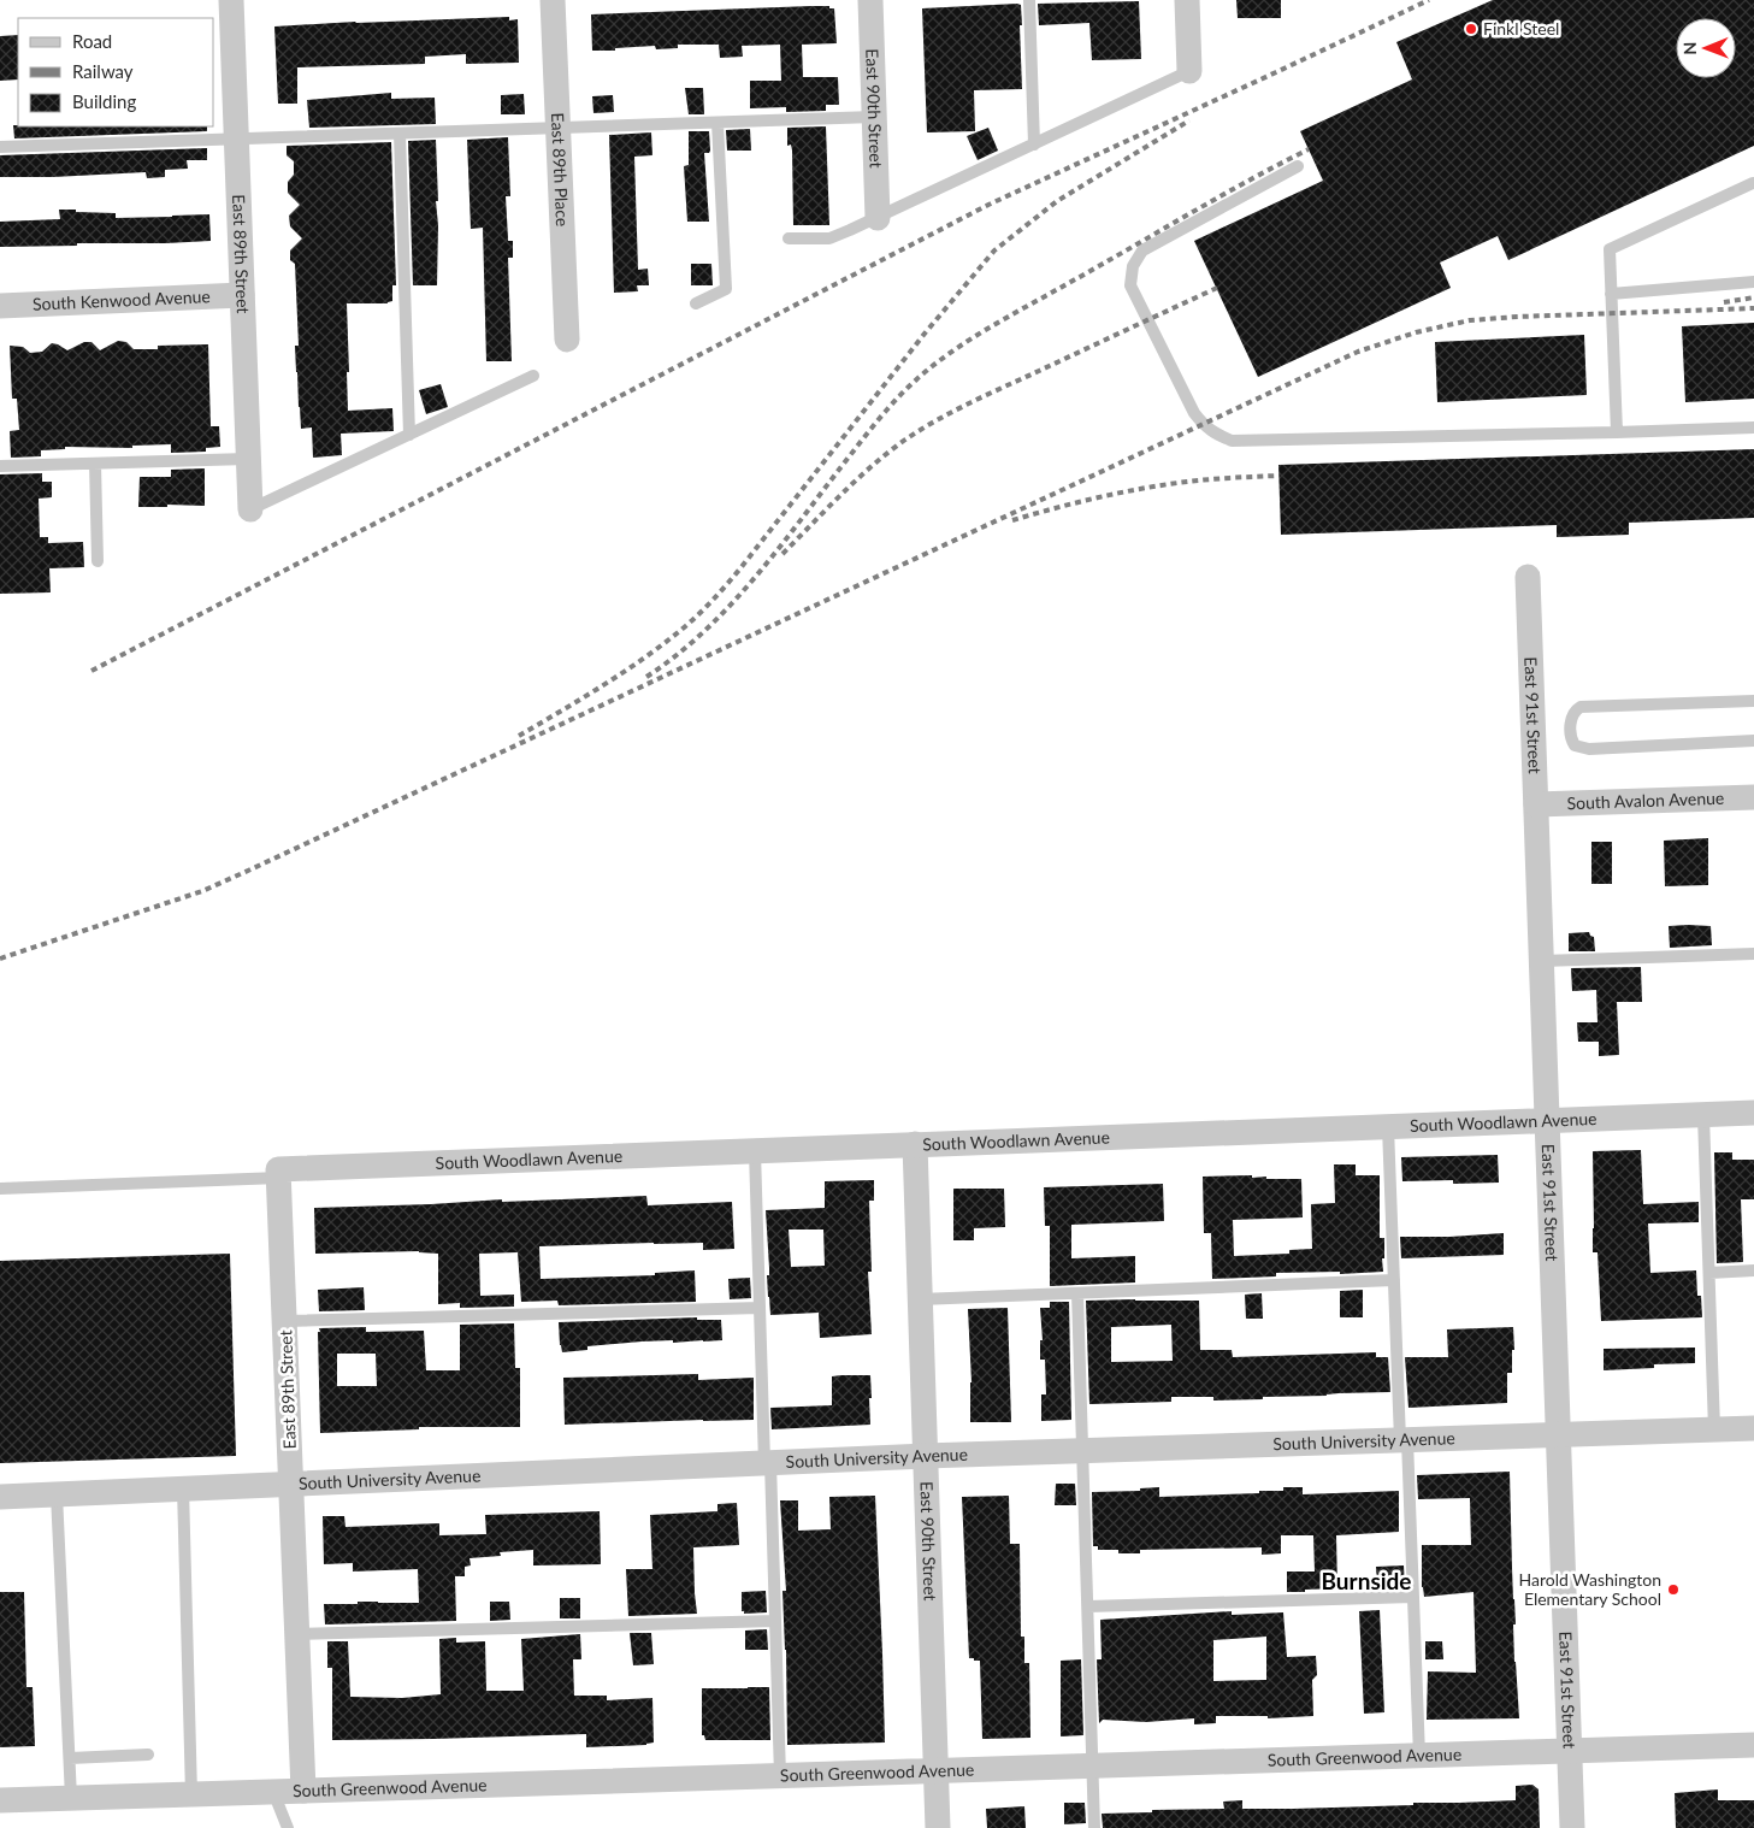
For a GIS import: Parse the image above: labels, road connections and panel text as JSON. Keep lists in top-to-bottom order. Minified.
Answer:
{"streets":{"street":["East 90th Street","East 89th Place","East 89th Street","South Kenwood Avenue","East 91st Street","South Avalon Avenue","South Woodlawn Avenue","South University Avenue","South Greenwood Avenue"]},"crossings":[["East 90th Street","South Woodlawn Avenue"],["East 90th Street","South University Avenue"],["East 90th Street","South Greenwood Avenue"],["East 89th Street","South Kenwood Avenue"],["East 89th Street","South Woodlawn Avenue"],["East 89th Street","South University Avenue"],["East 89th Street","South Greenwood Avenue"],["East 91st Street","South Avalon Avenue"],["East 91st Street","South Woodlawn Avenue"],["East 91st Street","South University Avenue"],["East 91st Street","South Greenwood Avenue"]],"districts":["Burnside"],"places":["Finkl Steel","Harold Washington Elementary School"],"legend":["Road","Railway","Building"],"north":"left"}
